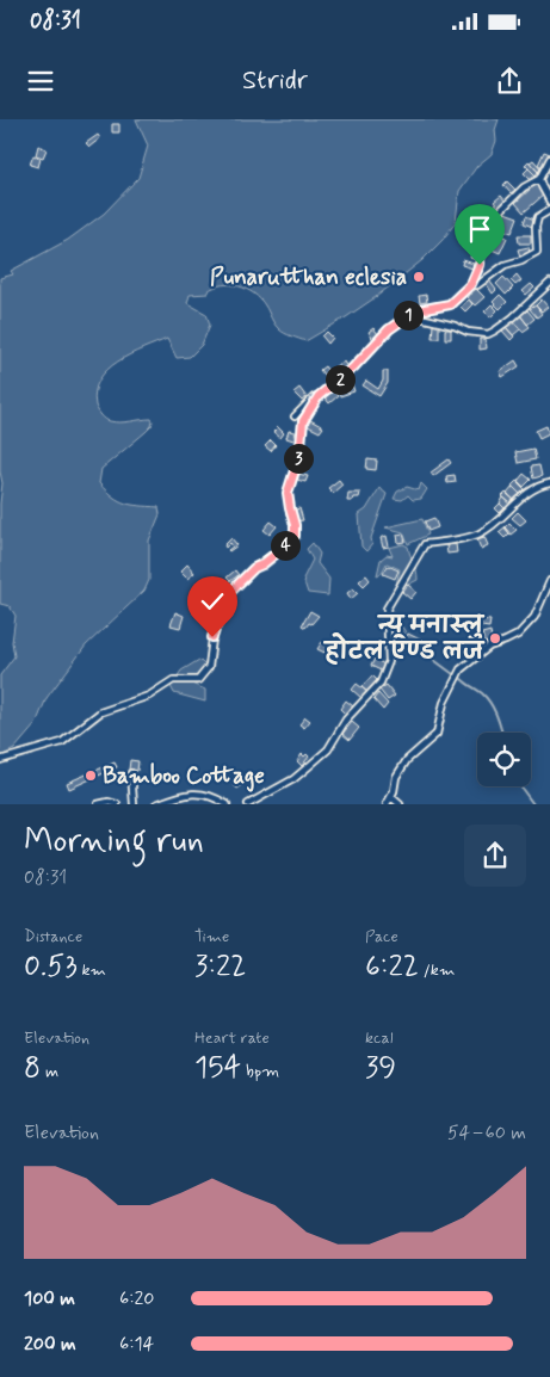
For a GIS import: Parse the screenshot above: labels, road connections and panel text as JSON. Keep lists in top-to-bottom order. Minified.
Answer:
{"places":["Punarutthan eclesia","न्यू मनास्लु होटल एण्ड लज","Bamboo Cottage"],"page":{"status":"08:31","header":"Stridr","pins":["1","2","3","4"],"heading":["Morning run","08:31"],"stats":[["Distance","0.53 km"],["Time","3:22"],["Pace","6:22 /km"],["Elevation","8 m"],["Heart rate","154 bpm"],["kcal","39"]],"chart":["Elevation","54–60 m"],"list":[{"name":"100 m","note":"6:20"},{"name":"200 m","note":"6:14"}]}}
